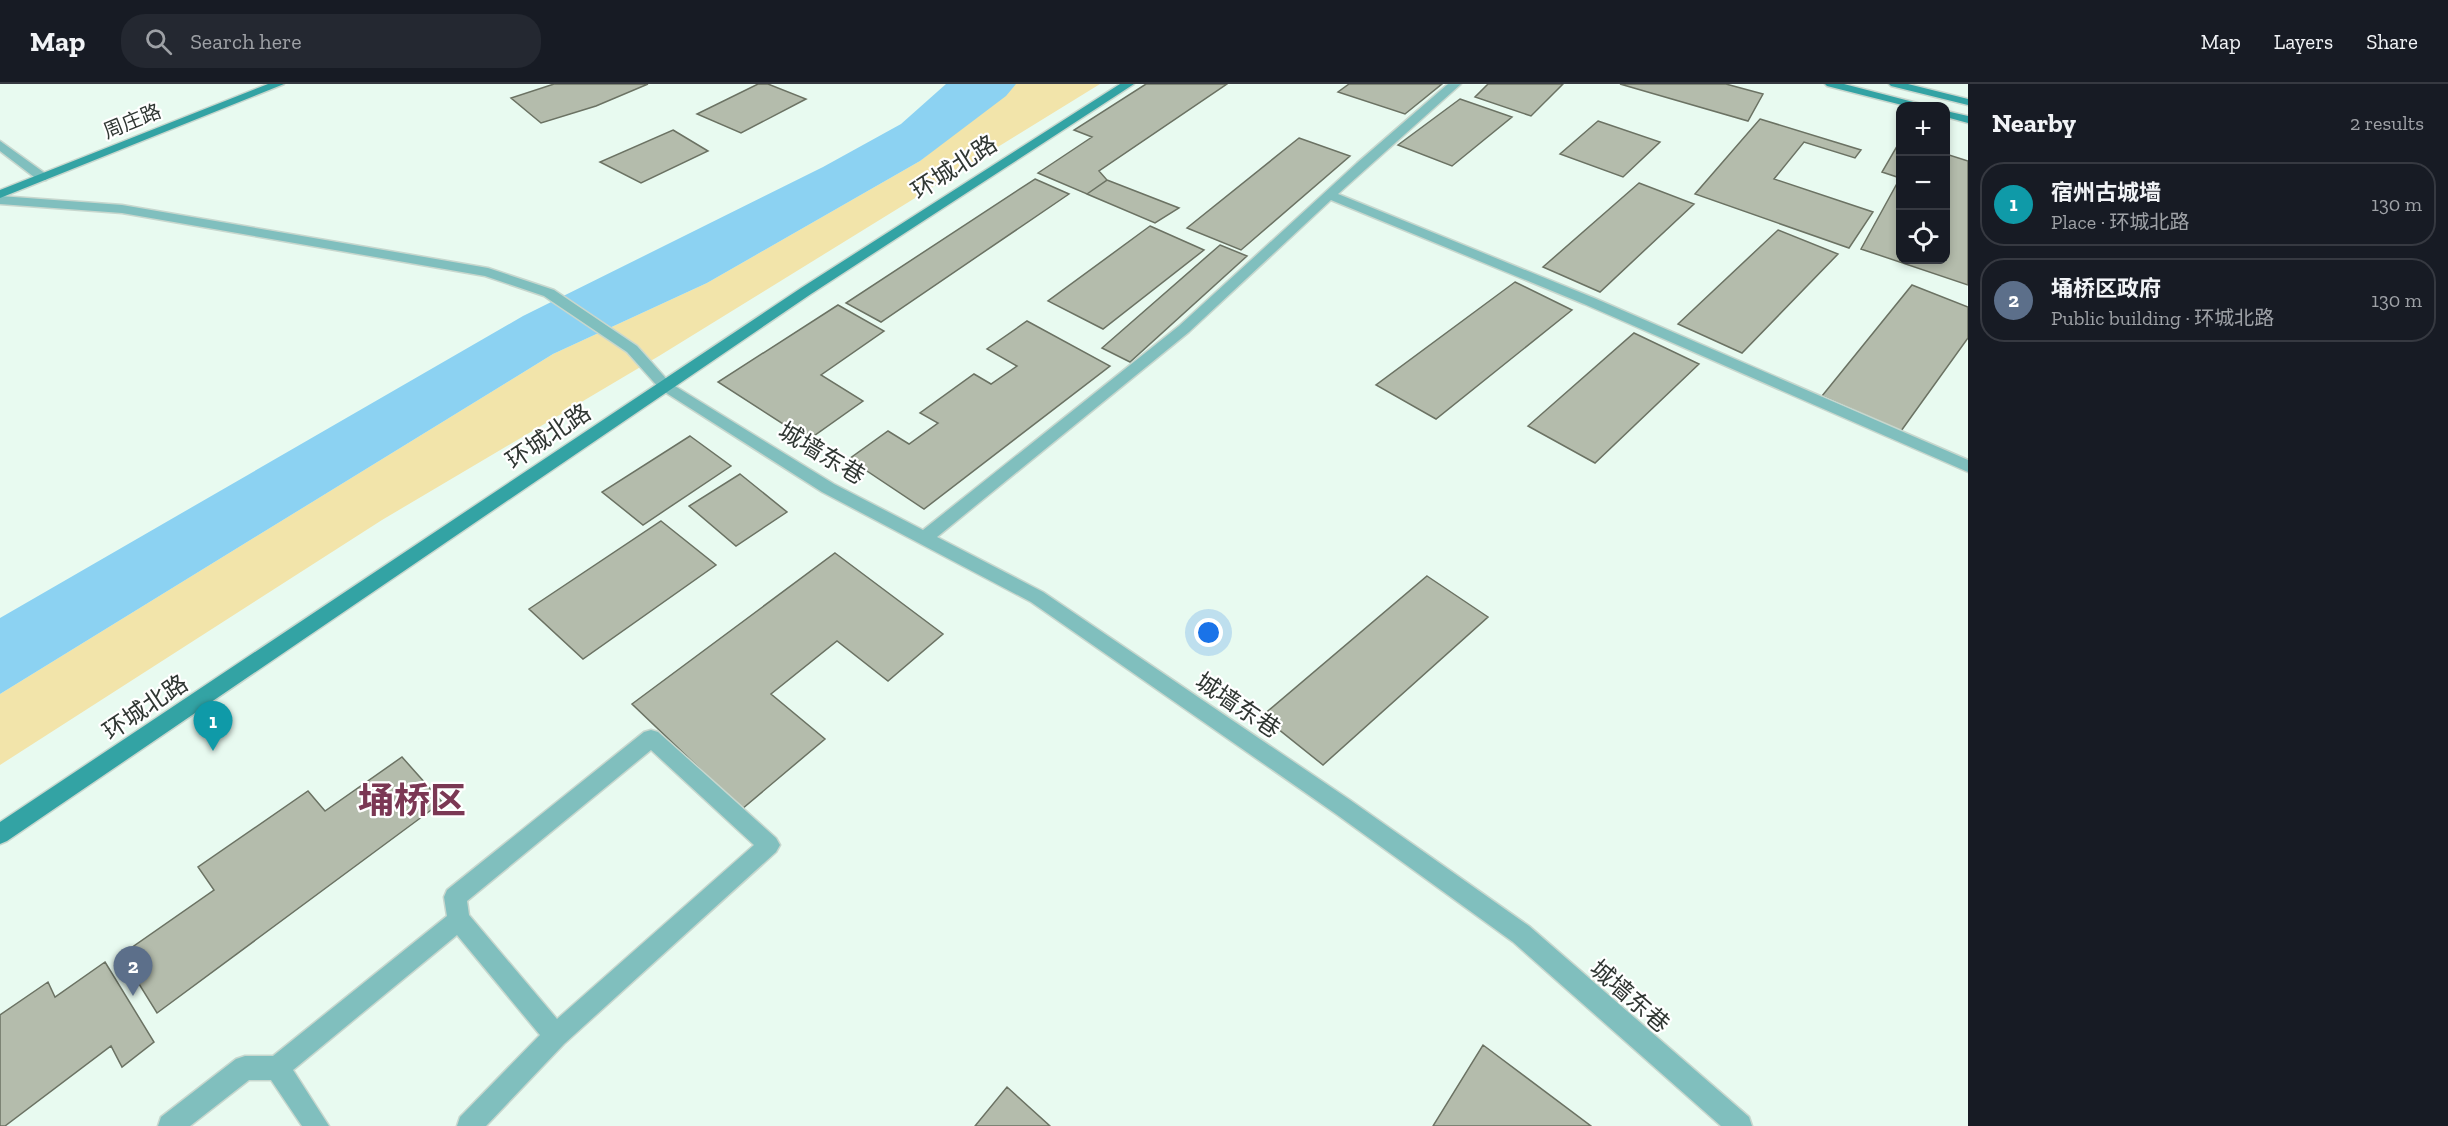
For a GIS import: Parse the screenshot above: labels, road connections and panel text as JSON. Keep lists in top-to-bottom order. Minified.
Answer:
{"streets":{"main road":["周庄路","环城北路"],"street":["城墙东巷"]},"crossings":[["环城北路","城墙东巷"]],"districts":["埇桥区"],"page":{"header":"Map","search":"Search here","nav":["Map","Layers","Share"],"heading":["Nearby","2 results"],"map_buttons":["+","−"],"list":[{"mark":"1","name":"宿州古城墙","note":"Place · 环城北路","value":"130 m"},{"mark":"2","name":"埇桥区政府","note":"Public building · 环城北路","value":"130 m"}],"pins":["1","2"]}}
